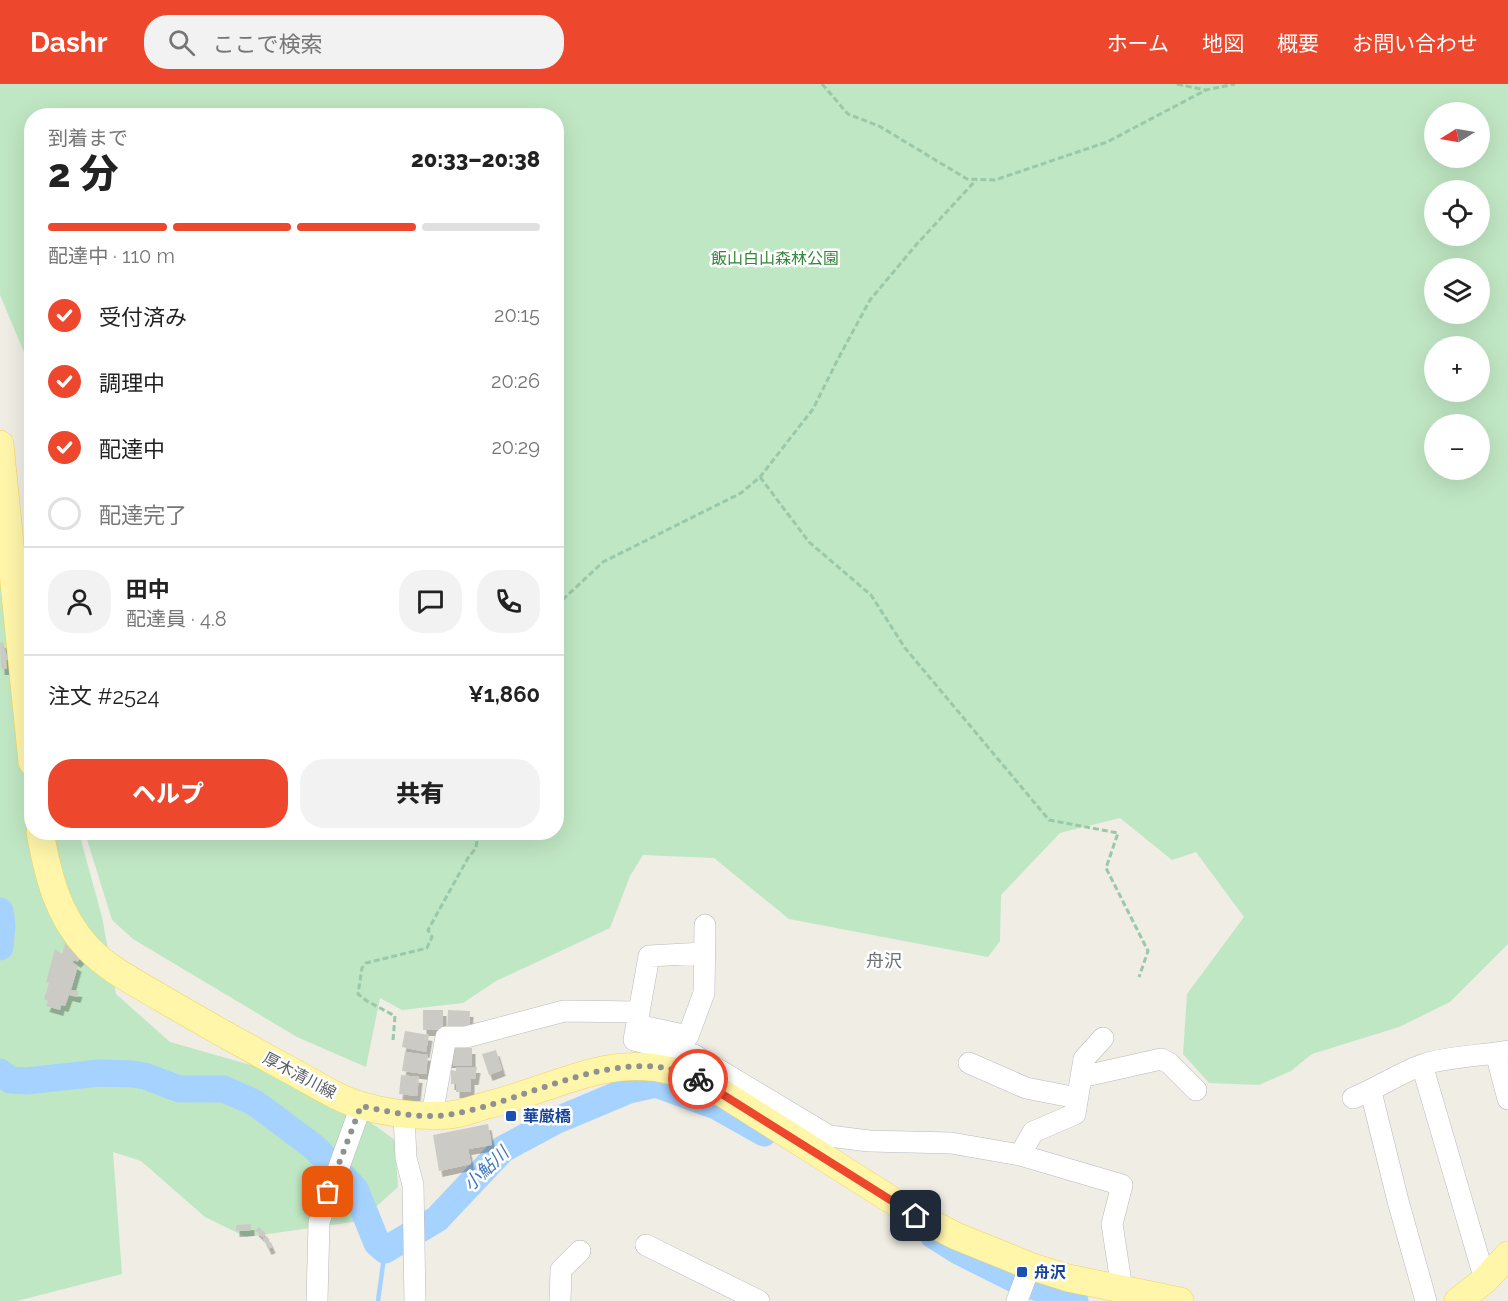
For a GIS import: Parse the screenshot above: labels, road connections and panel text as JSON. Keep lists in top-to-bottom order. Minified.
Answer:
{"streets":{"main road":["厚木清川線"]},"districts":["舟沢"],"water":["小鮎川"],"parks":["飯山白山森林公園"],"places":{"transit":["華厳橋","舟沢"]},"north":"left","page":{"header":"Dashr","search":"ここで検索","nav":["ホーム","地図","概要","お問い合わせ"],"map_buttons":["+","−"],"heading":["2 分","到着まで","20:33–20:38"],"panel":["田中","配達員 · 4.8","注文 #2524","¥1,860"],"bar":"配達中 · 110 m","list":[["受付済み","20:15"],["調理中","20:26"],["配達中","20:29"],"配達完了"],"buttons":["ヘルプ","共有"]}}
